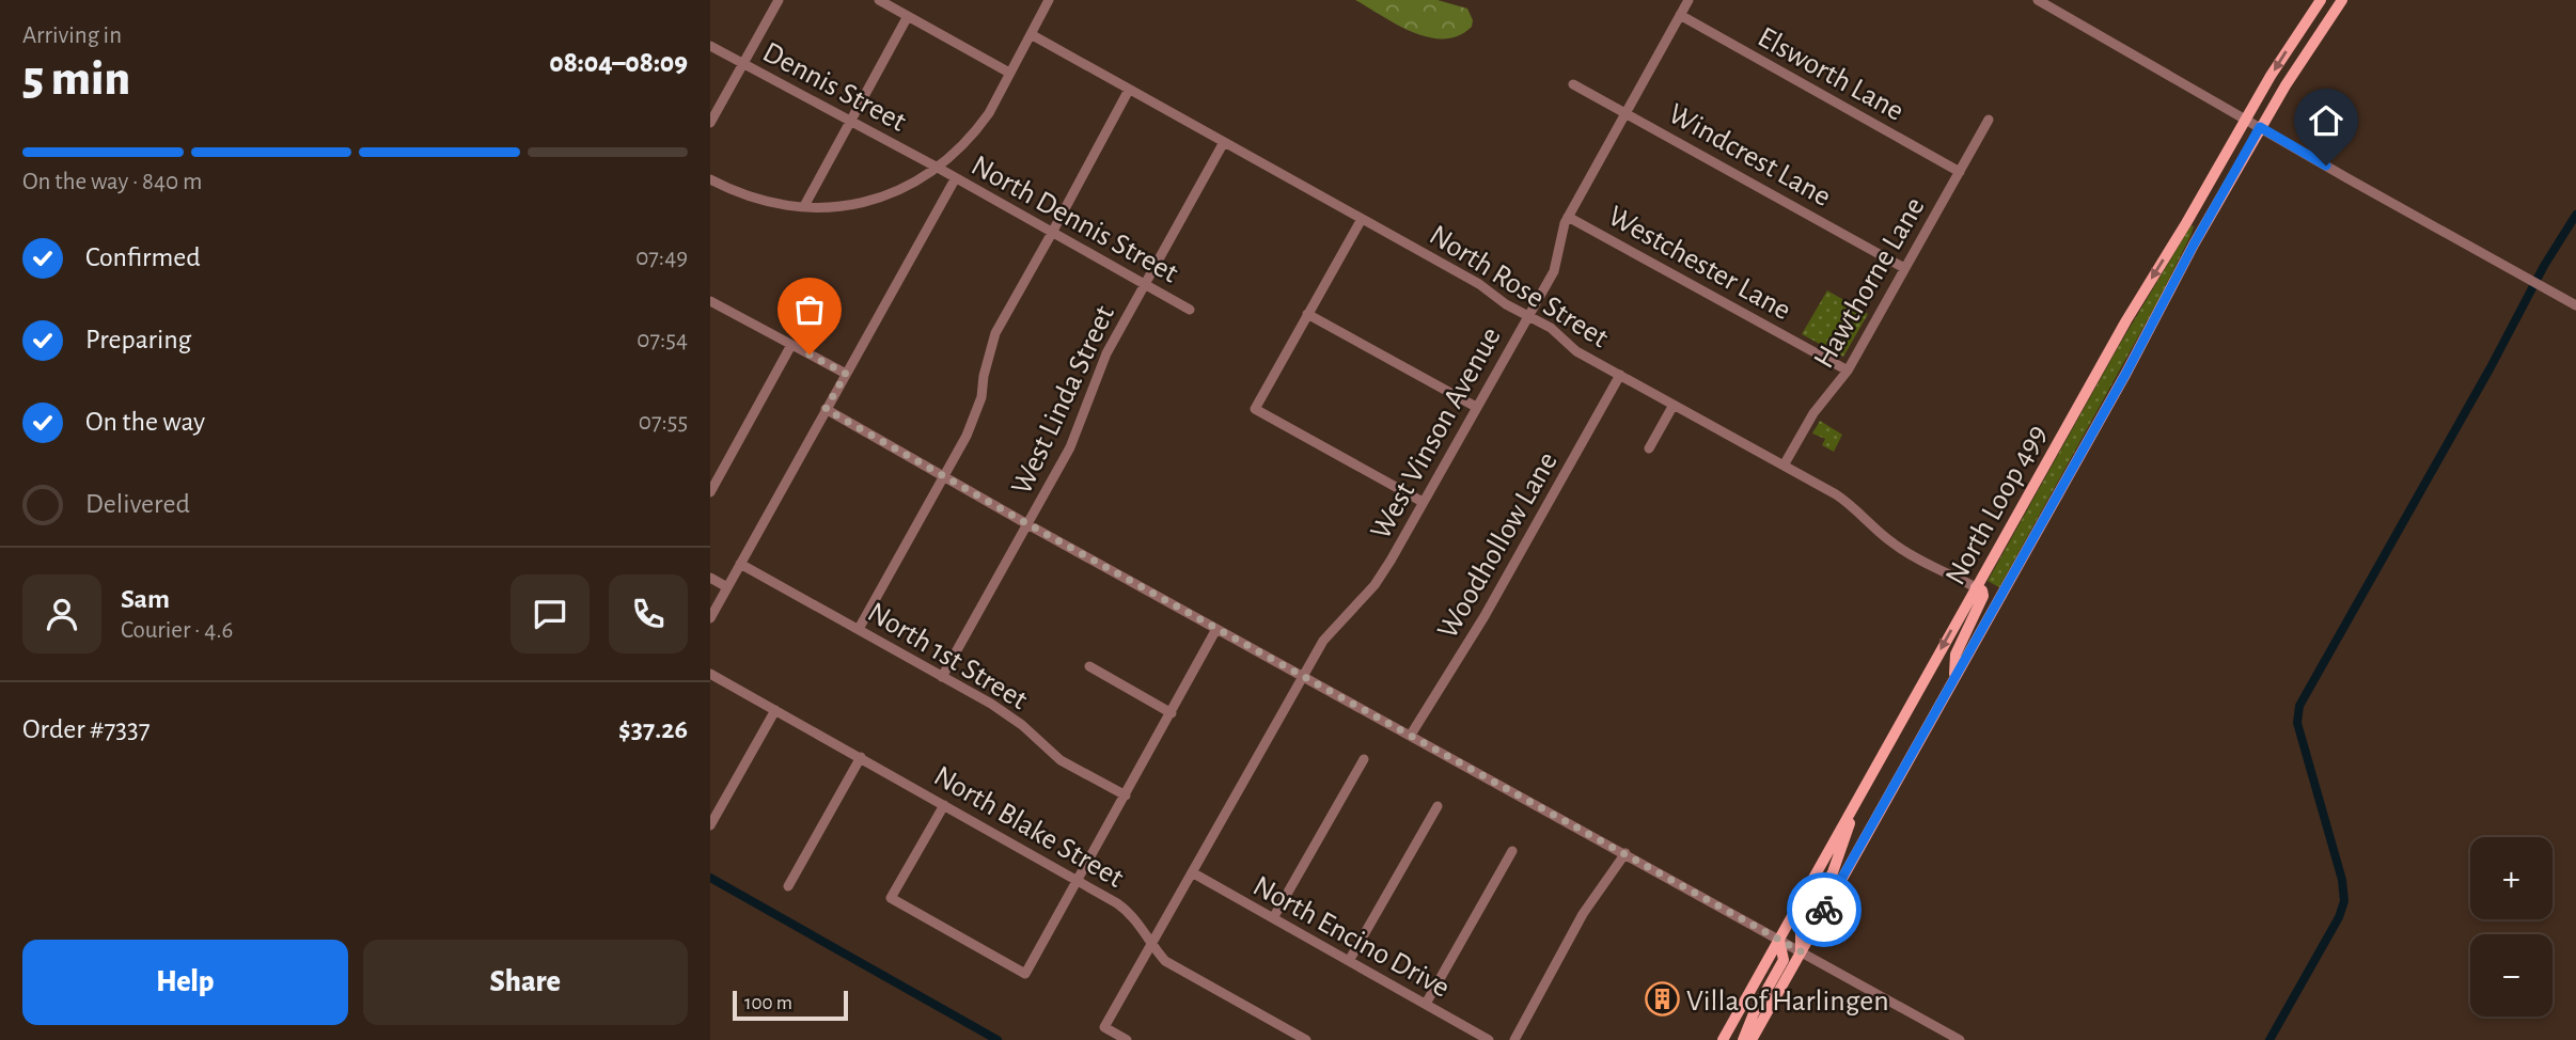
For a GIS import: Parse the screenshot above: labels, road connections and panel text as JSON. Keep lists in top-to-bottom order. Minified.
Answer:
{"streets":{"main road":["North Loop 499"],"street":["Elsworth Lane","Dennis Street","Windcrest Lane","North Dennis Street","Westchester Lane","Hawthorne Lane","North Rose Street","West Linda Street","West Vinson Avenue","Woodhollow Lane","North 1st Street","North Blake Street","North Encino Drive"]},"crossings":[["Elsworth Lane","Hawthorne Lane"],["Elsworth Lane","West Vinson Avenue"],["Dennis Street","North Dennis Street"],["Windcrest Lane","Hawthorne Lane"],["Windcrest Lane","West Vinson Avenue"],["North Dennis Street","West Linda Street"],["Westchester Lane","Hawthorne Lane"],["Westchester Lane","West Vinson Avenue"],["Hawthorne Lane","North Rose Street"],["North Rose Street","West Linda Street"],["North Rose Street","West Vinson Avenue"],["North Rose Street","North Loop 499"],["North Rose Street","Woodhollow Lane"],["West Linda Street","North 1st Street"],["West Vinson Avenue","North Blake Street"],["West Vinson Avenue","North Encino Drive"]],"places":{"building":["Villa of Harlingen"]},"scale_bar":"100 m","page":{"heading":["5 min","Arriving in","08:04–08:09"],"panel":["Sam","Courier · 4.6","Order #7337","$37.26"],"bar":"On the way · 840 m","list":[["Confirmed","07:49"],["Preparing","07:54"],["On the way","07:55"],"Delivered"],"map_buttons":["+","−"],"buttons":["Help","Share"],"scale":"100 m"}}
